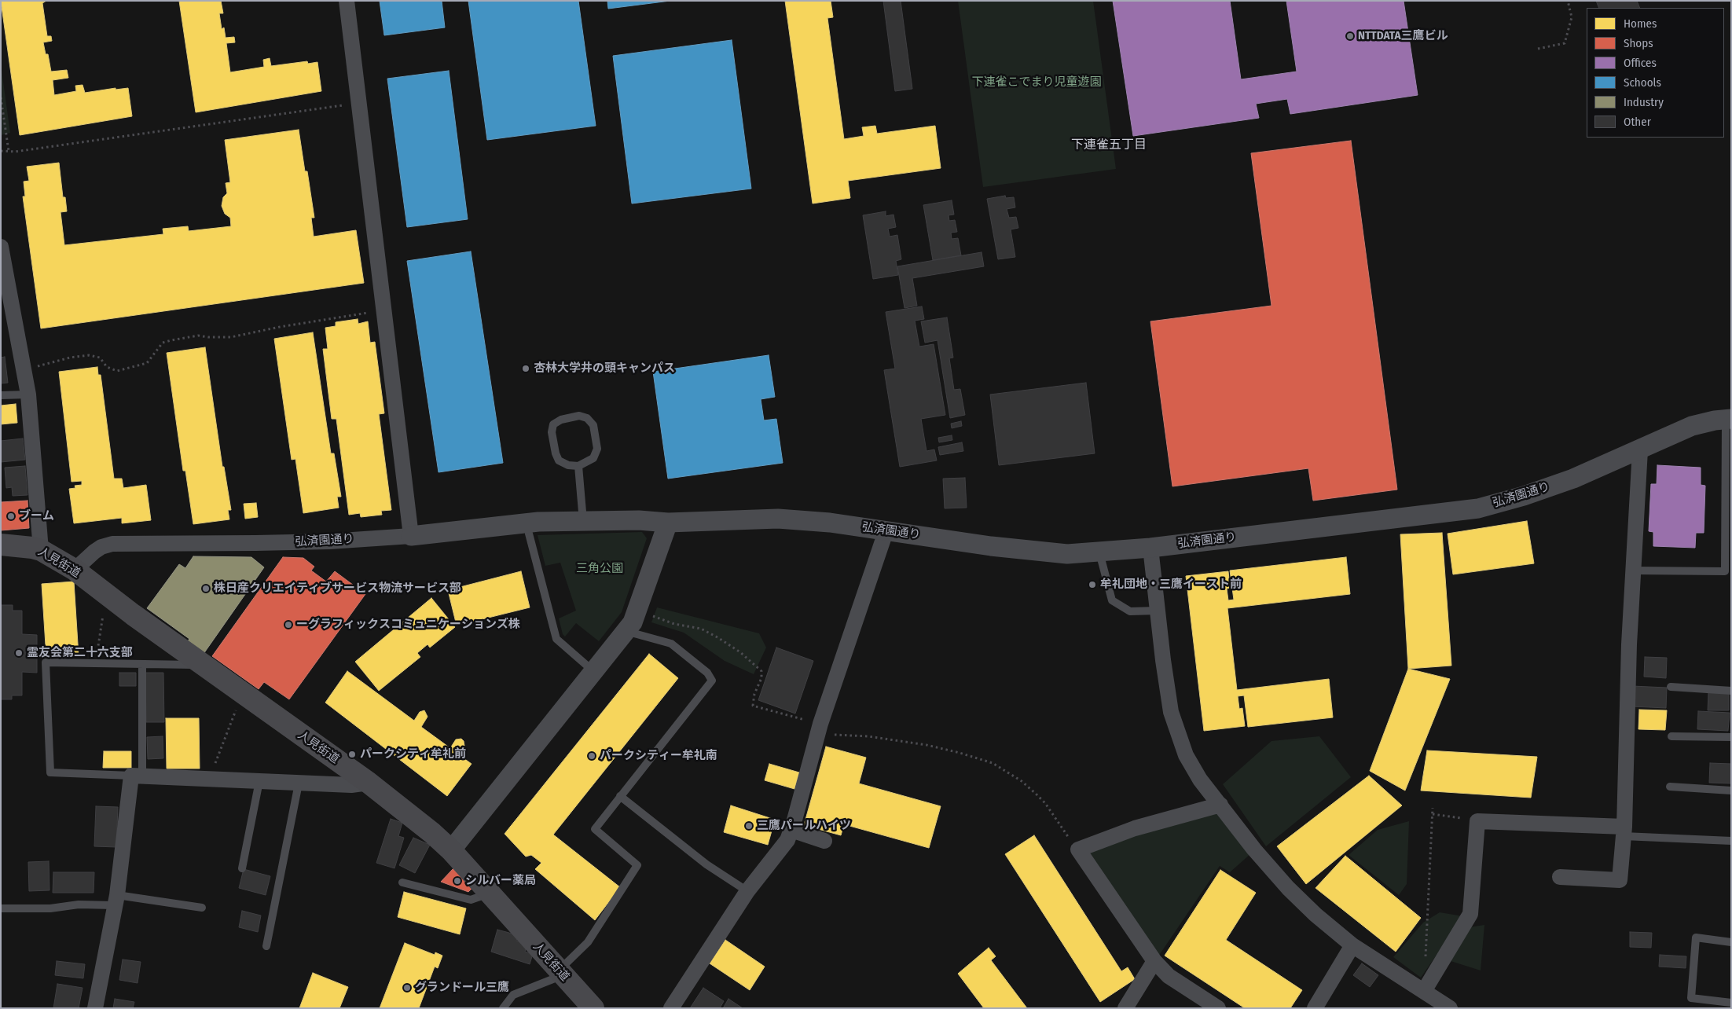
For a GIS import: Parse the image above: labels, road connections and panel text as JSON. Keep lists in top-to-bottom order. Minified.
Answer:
{"streets":{"main road":["人見街道"],"street":["弘済園通り"]},"crossings":[["弘済園通り","人見街道"]],"districts":["下連雀五丁目"],"parks":["下連雀こでまり児童遊園","三角公園"],"places":["NTTDATA三鷹ビル","杏林大学井の頭キャンパス","ブーム","牟礼団地・三鷹イースト前","株日産クリエイティブサービス物流サービス部","ーグラフィックスコミュニケーションズ株","霊友会第二十六支部","パークシティ牟礼前","パークシティー牟礼南","三鷹パールハイツ","シルバー薬局","グランドール三鷹"],"legend":["Homes","Shops","Offices","Schools","Industry","Other"]}
